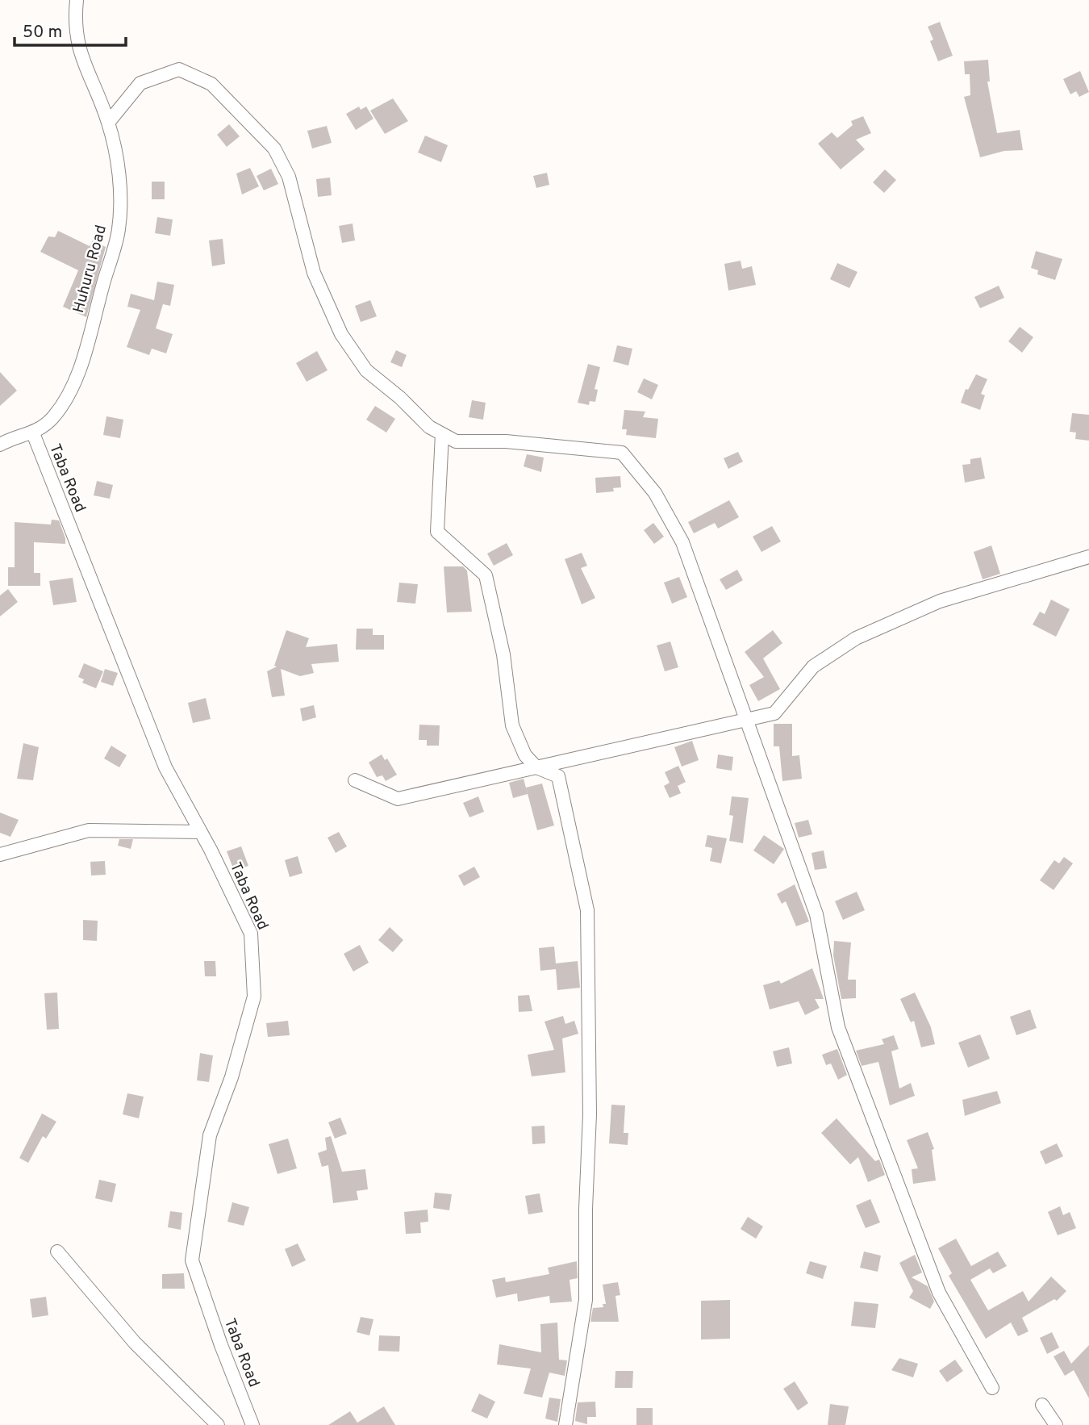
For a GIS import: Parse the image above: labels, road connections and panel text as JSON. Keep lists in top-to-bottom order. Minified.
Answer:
{"streets":{"street":["Huhuru Road","Taba Road"]},"crossings":[["Huhuru Road","Taba Road"]],"scale_bar":"50 m"}
